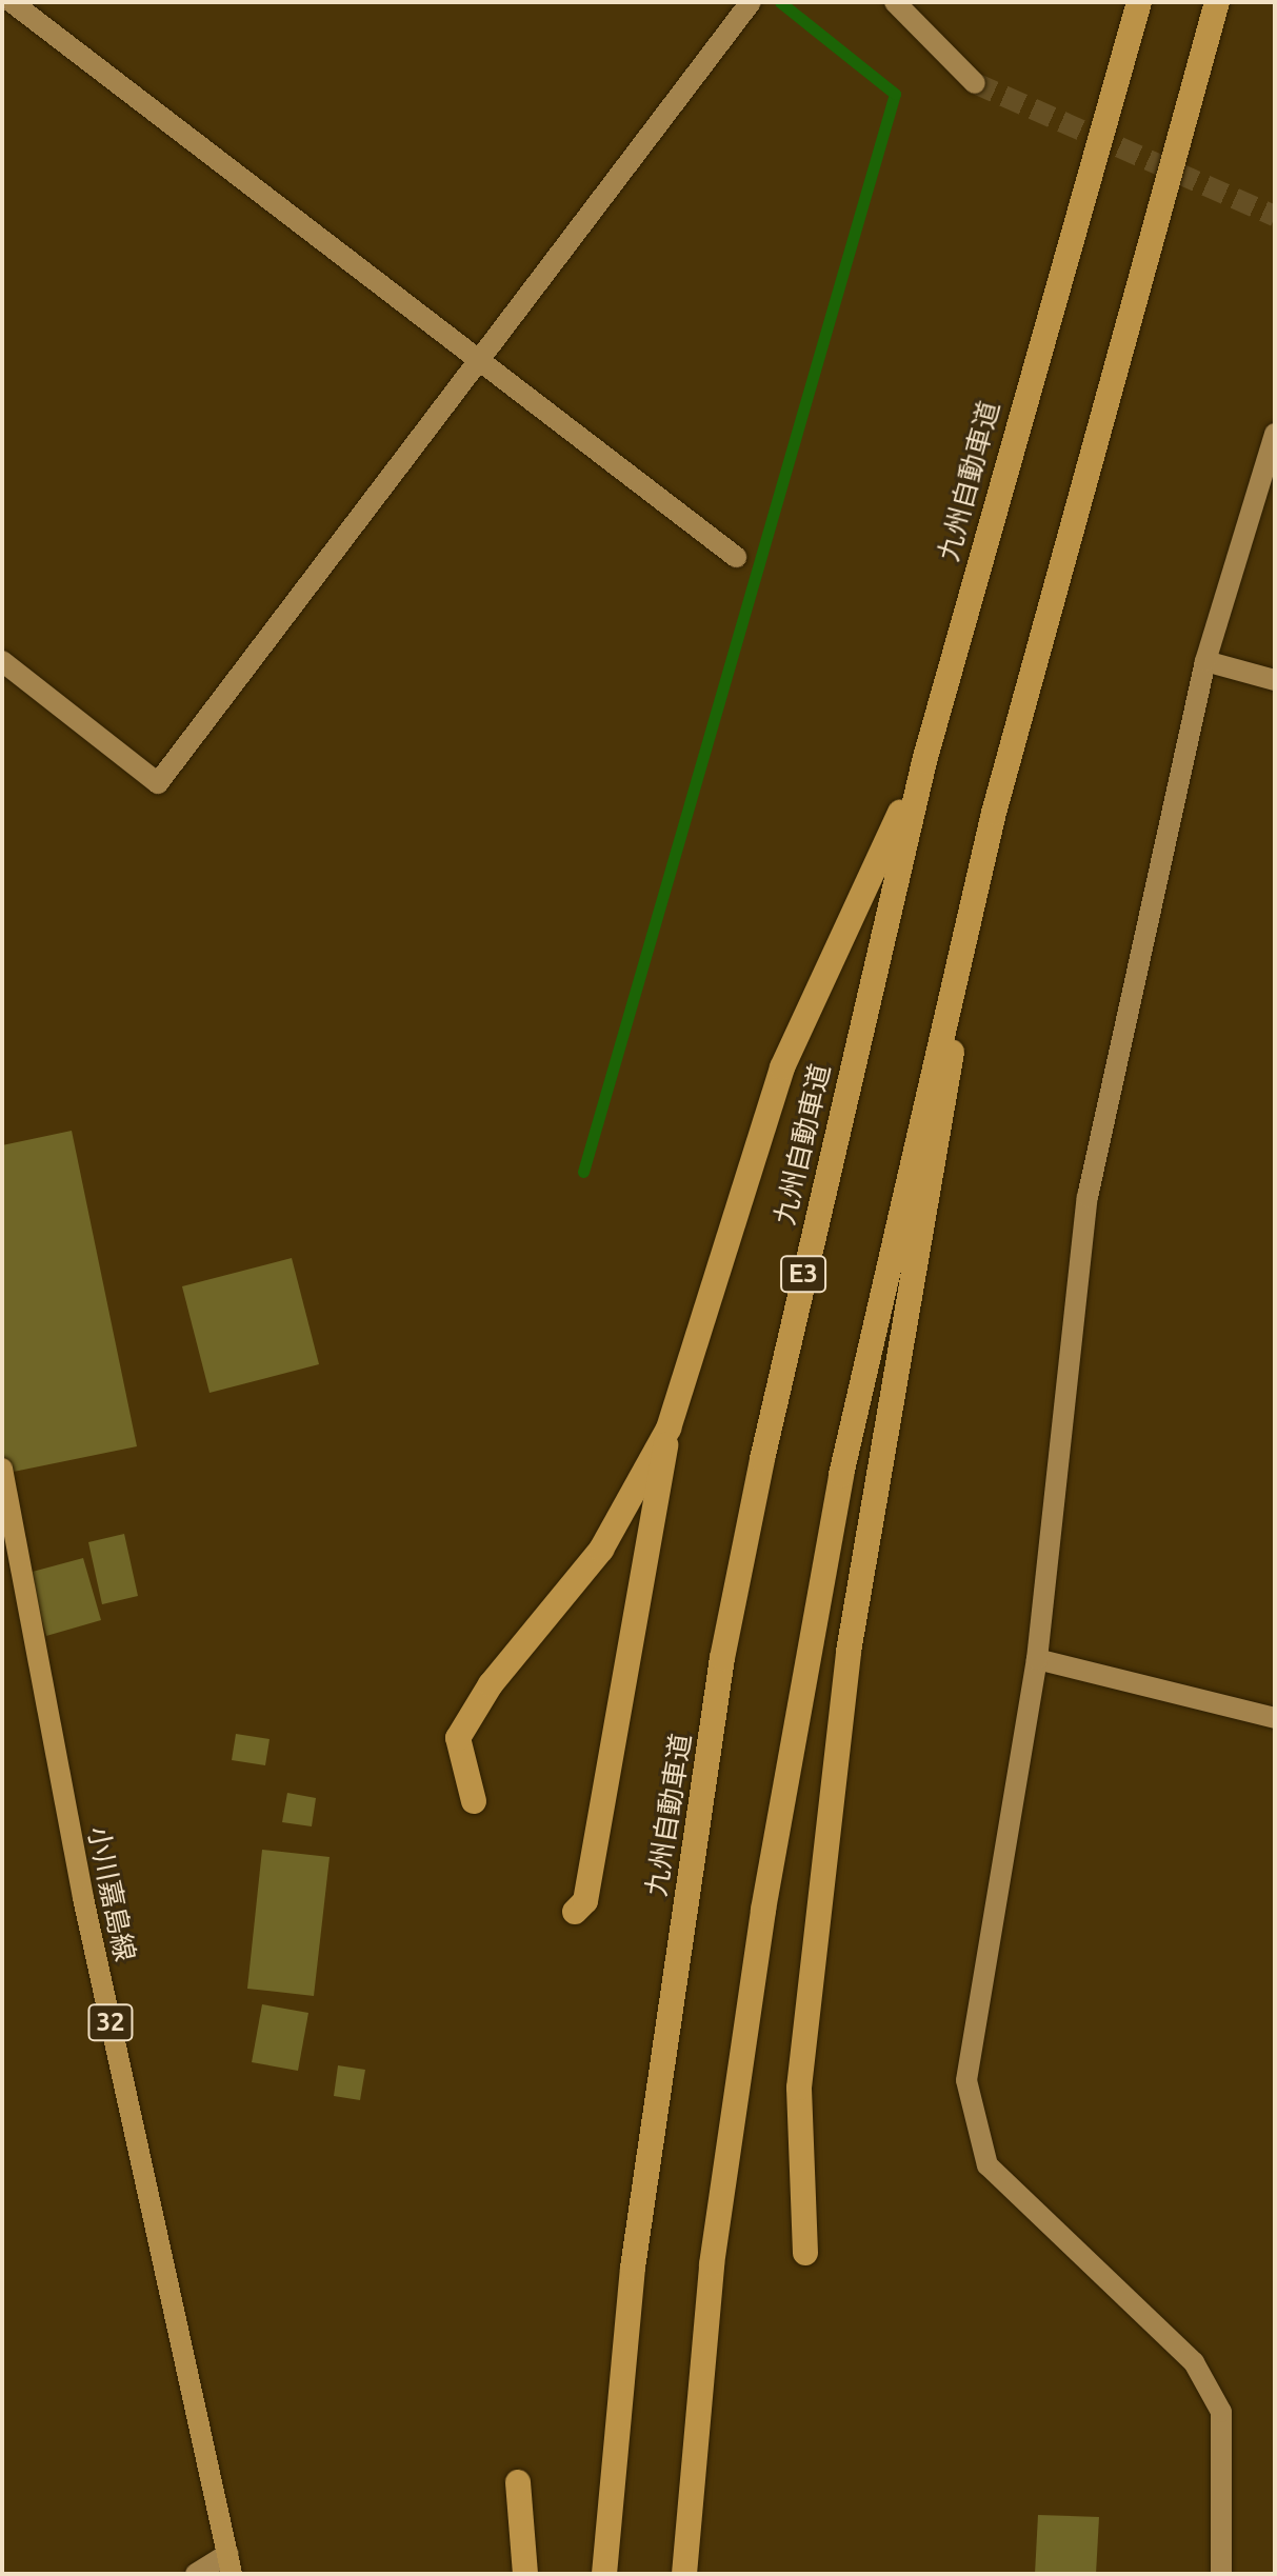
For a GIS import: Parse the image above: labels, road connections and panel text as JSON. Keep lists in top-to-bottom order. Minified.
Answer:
{"streets":{"highway":["九州自動車道","E3"],"main road":["小川嘉島線","32"]}}
